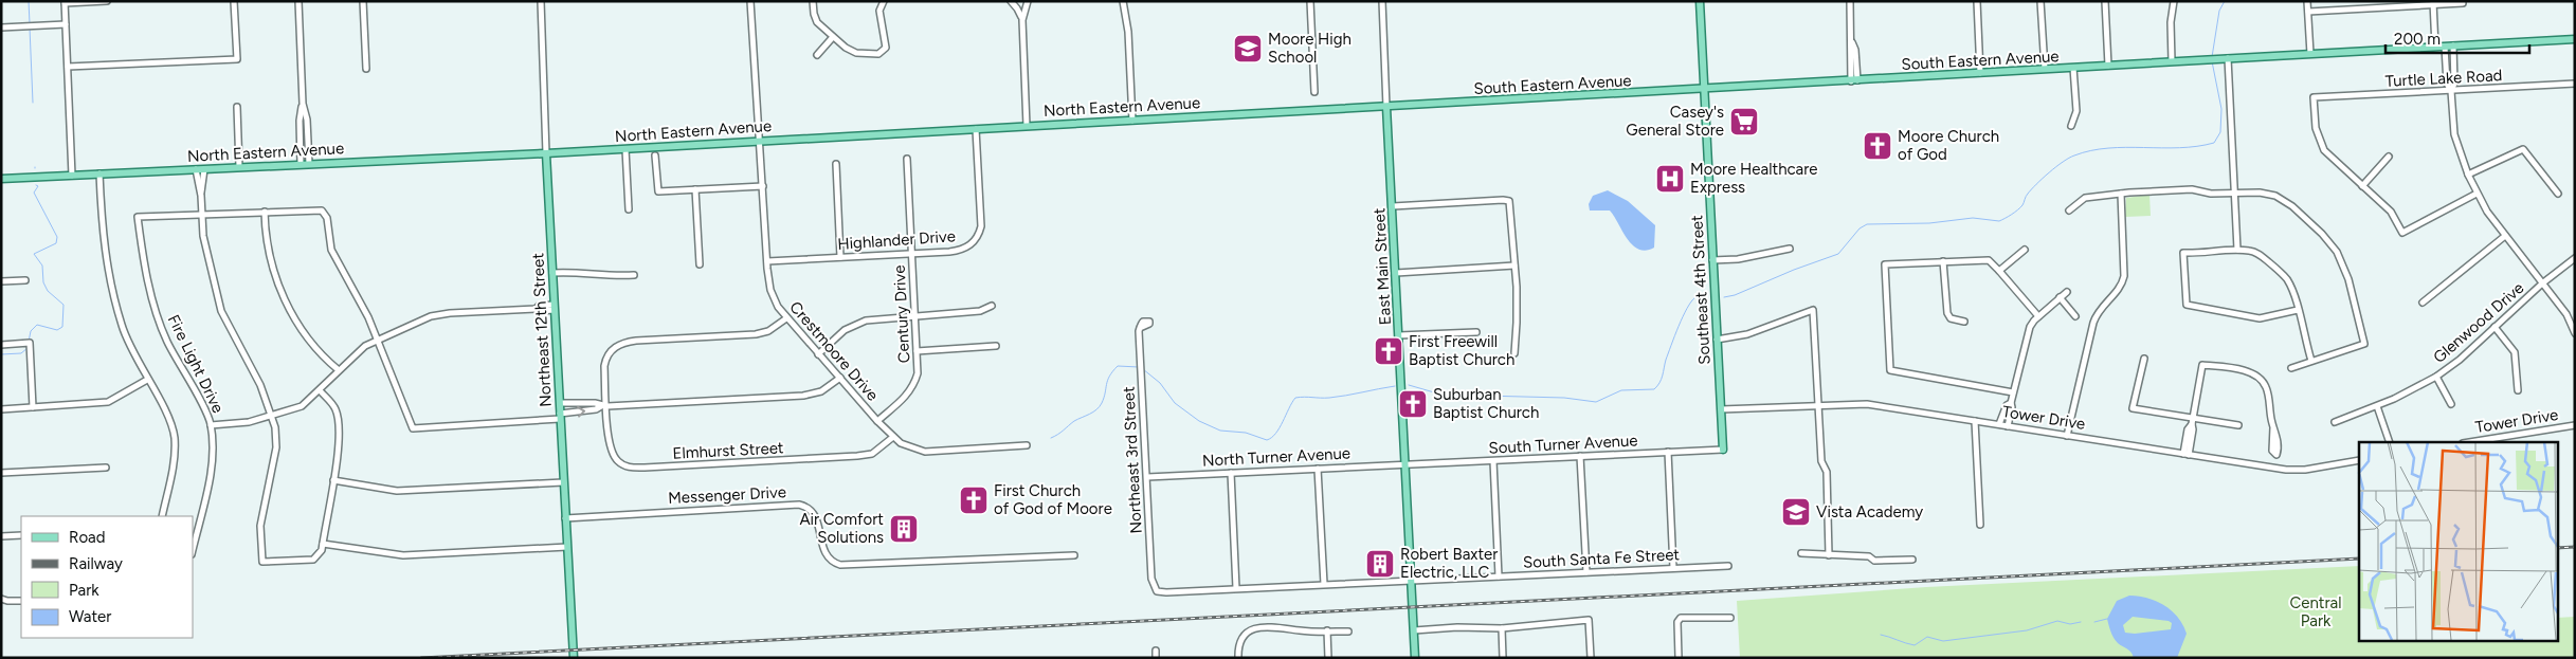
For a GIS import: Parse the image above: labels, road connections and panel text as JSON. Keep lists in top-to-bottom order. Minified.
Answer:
{"streets":{"main road":["South Eastern Avenue","North Eastern Avenue","East Main Street","Southeast 4th Street","Northeast 12th Street"],"street":["Turtle Lake Road","Highlander Drive","Century Drive","Glenwood Drive","Crestmoore Drive","Fire Light Drive","Tower Drive","South Turner Avenue","Elmhurst Street","North Turner Avenue","Northeast 3rd Street","Messenger Drive","South Santa Fe Street"]},"crossings":[["South Eastern Avenue","North Eastern Avenue"],["South Eastern Avenue","East Main Street"],["South Eastern Avenue","Southeast 4th Street"],["North Eastern Avenue","Highlander Drive"],["North Eastern Avenue","East Main Street"],["North Eastern Avenue","Northeast 12th Street"],["North Eastern Avenue","Crestmoore Drive"],["Highlander Drive","Century Drive"],["Highlander Drive","Crestmoore Drive"],["East Main Street","South Turner Avenue"],["East Main Street","North Turner Avenue"],["East Main Street","South Santa Fe Street"],["Southeast 4th Street","Tower Drive"],["Southeast 4th Street","South Turner Avenue"],["Century Drive","Crestmoore Drive"],["Northeast 12th Street","Messenger Drive"],["Crestmoore Drive","Elmhurst Street"],["South Turner Avenue","North Turner Avenue"],["North Turner Avenue","Northeast 3rd Street"],["Northeast 3rd Street","South Santa Fe Street"]],"parks":["Central Park"],"places":{"school or university":["Moore High School","Vista Academy"],"supermarket":["Casey's General Store"],"church":["Moore Church of God","First Freewill Baptist Church","Suburban Baptist Church","First Church of God of Moore"],"hospital":["Moore Healthcare Express"],"building":["Air Comfort Solutions","Robert Baxter Electric, LLC"]},"legend":["Road","Railway","Park","Water"],"scale_bar":"200 m"}
